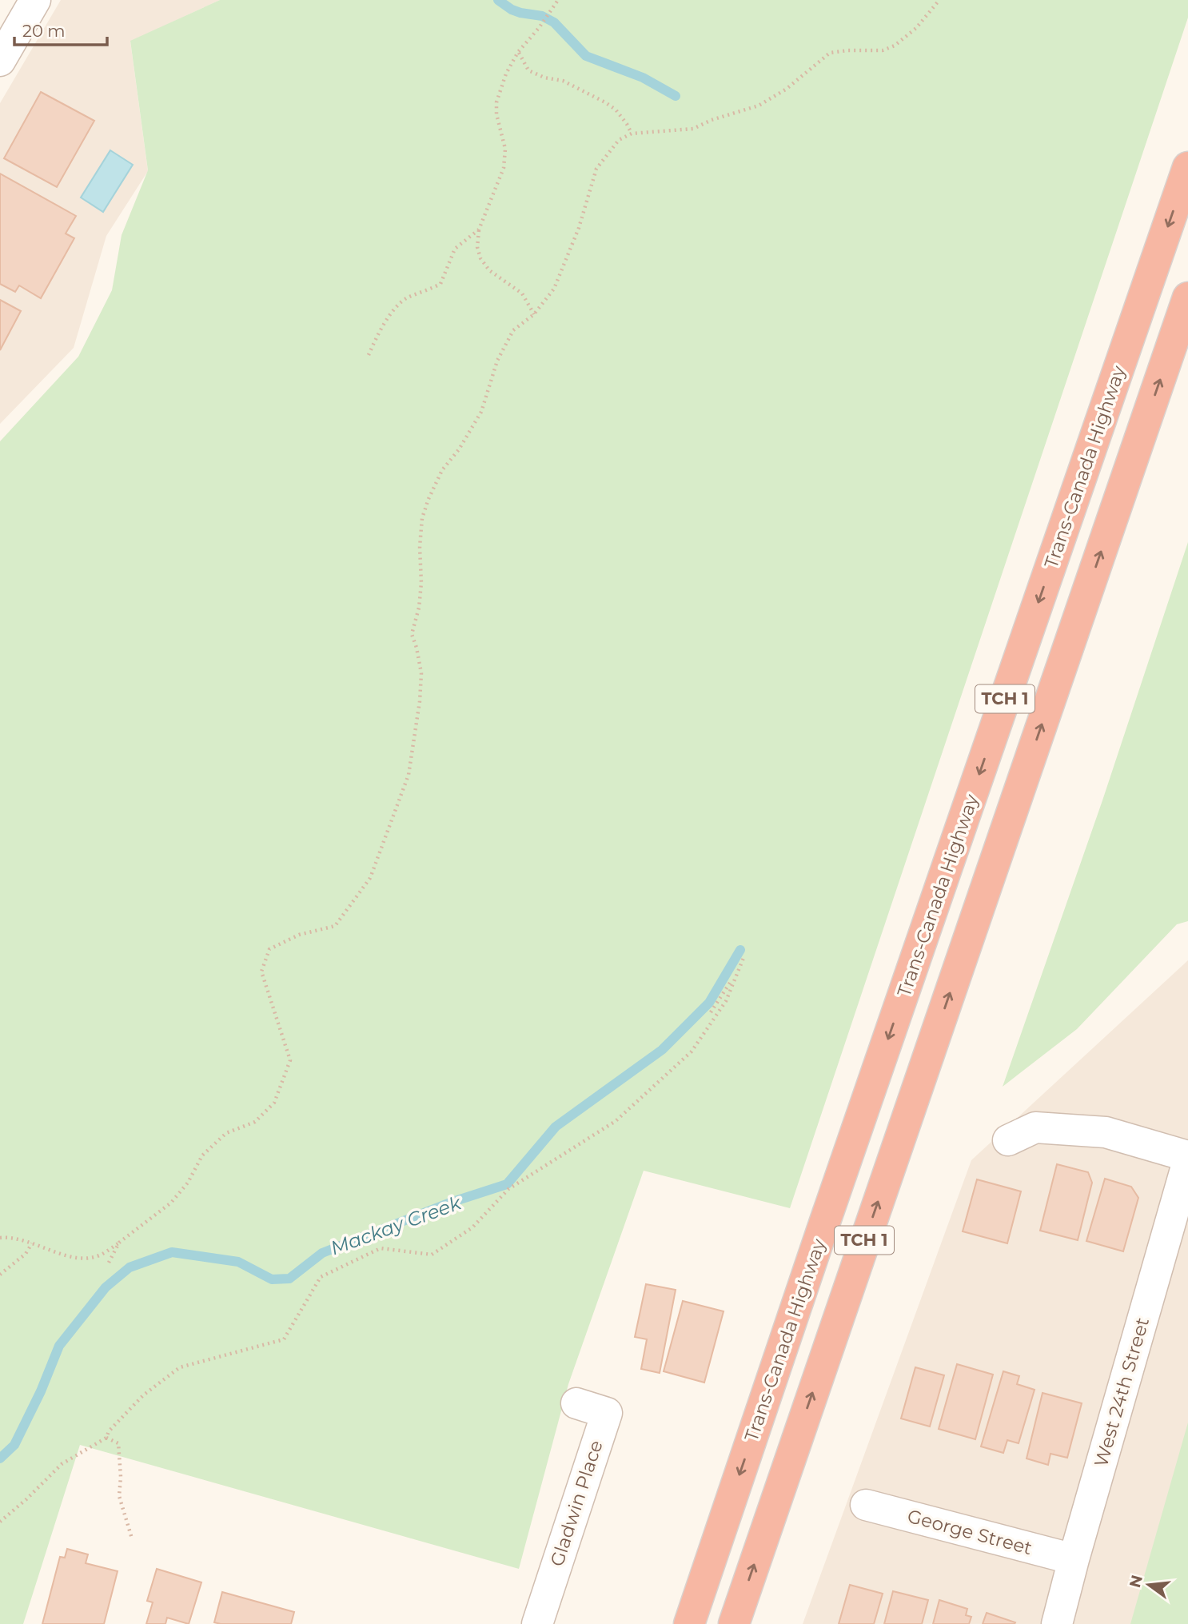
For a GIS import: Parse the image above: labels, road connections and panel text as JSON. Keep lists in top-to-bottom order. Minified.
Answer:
{"streets":{"highway":["Trans-Canada Highway","TCH 1"],"street":["West 24th Street","Gladwin Place","George Street"]},"crossings":[["West 24th Street","George Street"]],"water":["Mackay Creek"],"scale_bar":"20 m","north":"left"}
